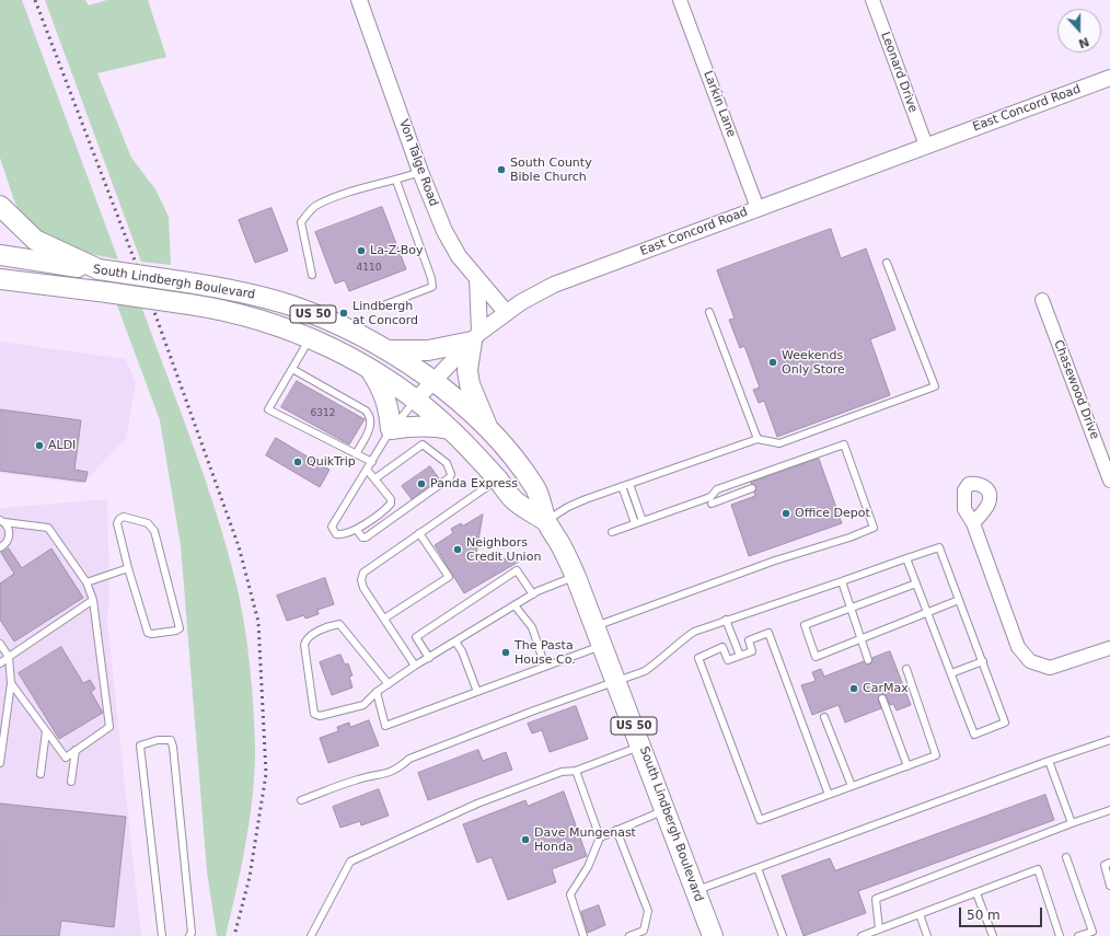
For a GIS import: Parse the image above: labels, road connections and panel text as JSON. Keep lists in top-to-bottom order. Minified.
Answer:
{"streets":{"main road":["South Lindbergh Boulevard","US 50"],"street":["Leonard Drive","Larkin Lane","East Concord Road","Von Talge Road","Chasewood Drive"]},"crossings":[["Leonard Drive","East Concord Road"],["Larkin Lane","East Concord Road"],["East Concord Road","Von Talge Road"],["East Concord Road","South Lindbergh Boulevard"]],"places":["South County Bible Church","La-Z-Boy","Lindbergh at Concord","Weekends Only Store","ALDI","QuikTrip","Panda Express","Office Depot","Neighbors Credit Union","The Pasta House Co.","CarMax","Dave Mungenast Honda"],"house_numbers":["4110","6312"],"scale_bar":"50 m","north":"bottom"}
